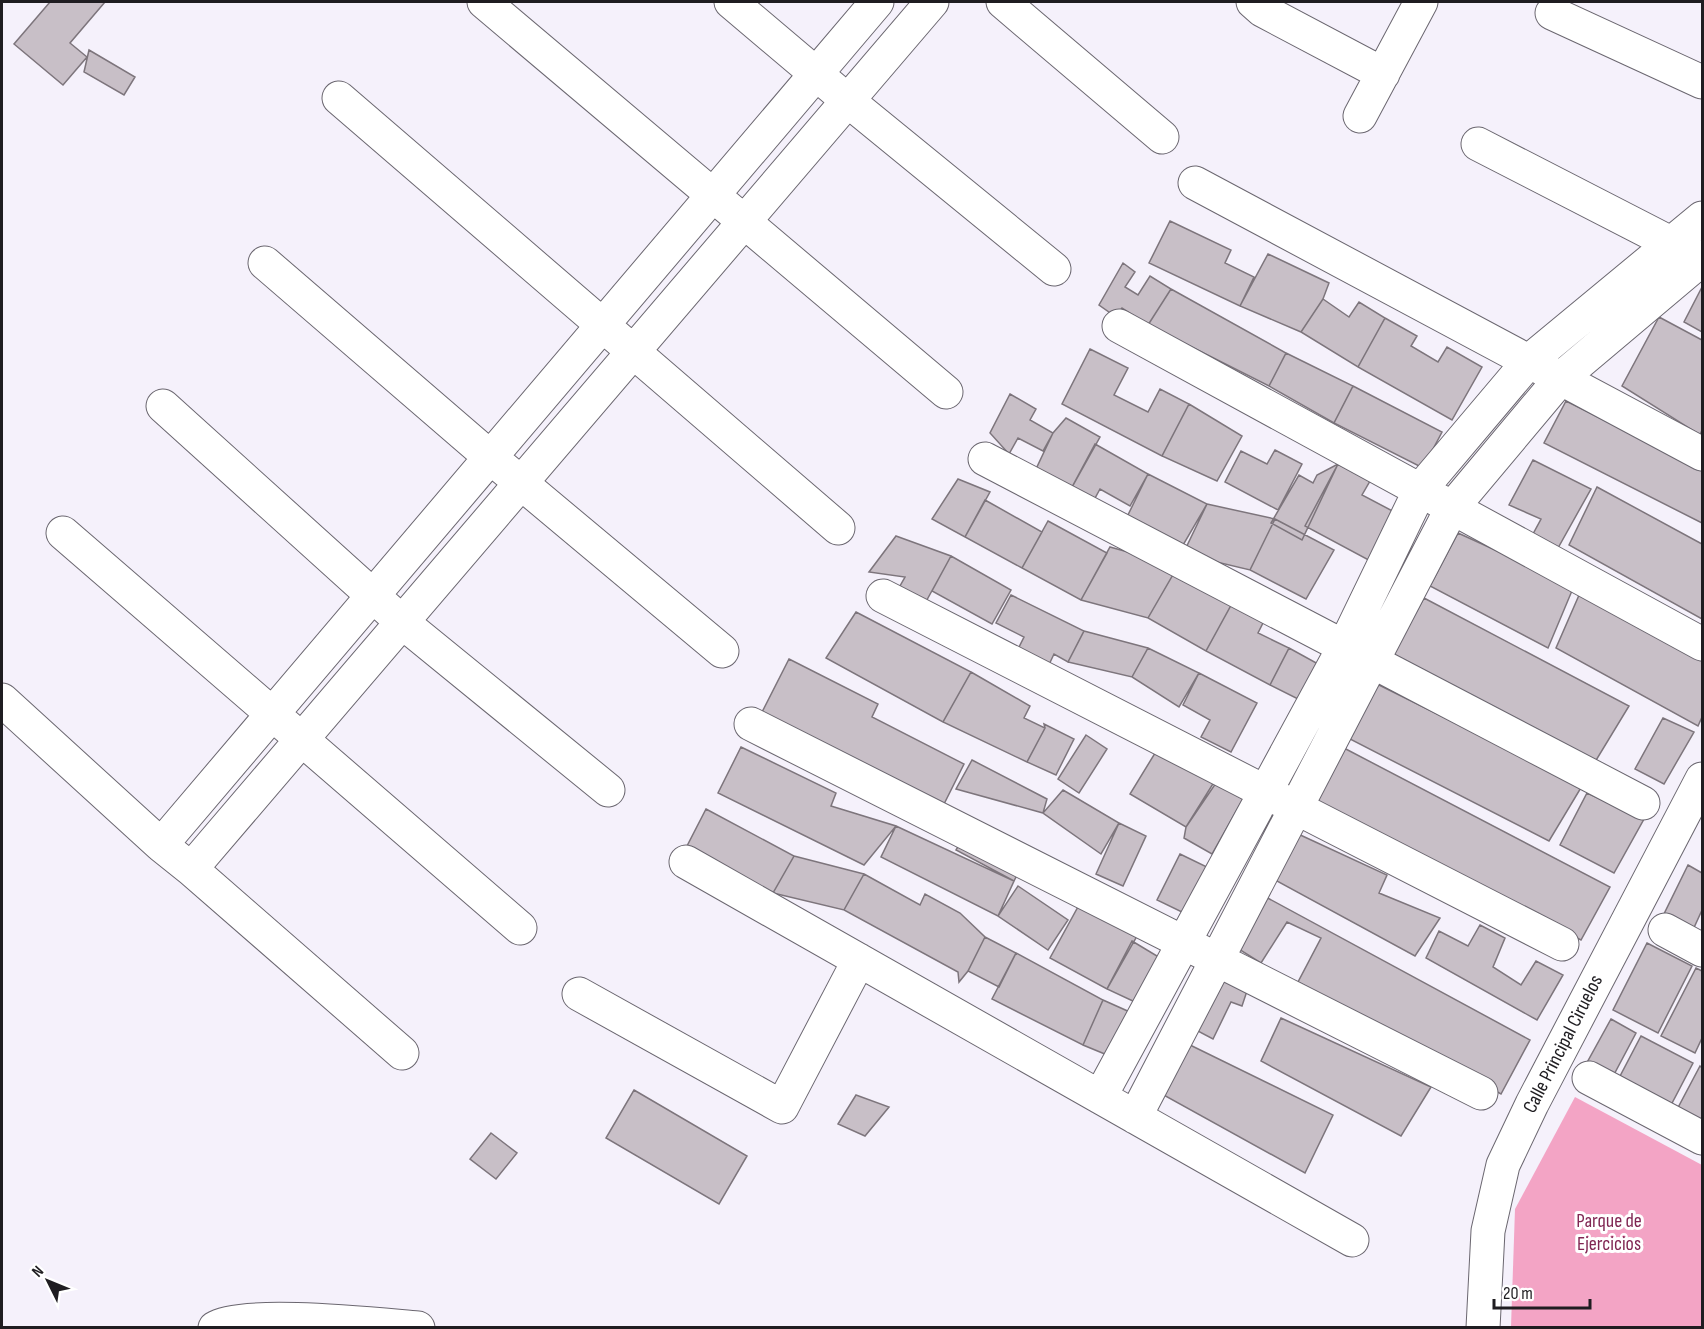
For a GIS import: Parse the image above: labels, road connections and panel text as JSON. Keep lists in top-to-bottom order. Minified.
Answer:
{"streets":{"street":["Calle Principal Ciruelos"]},"parks":["Parque de Ejercicios"],"scale_bar":"20 m","north":"top left"}
